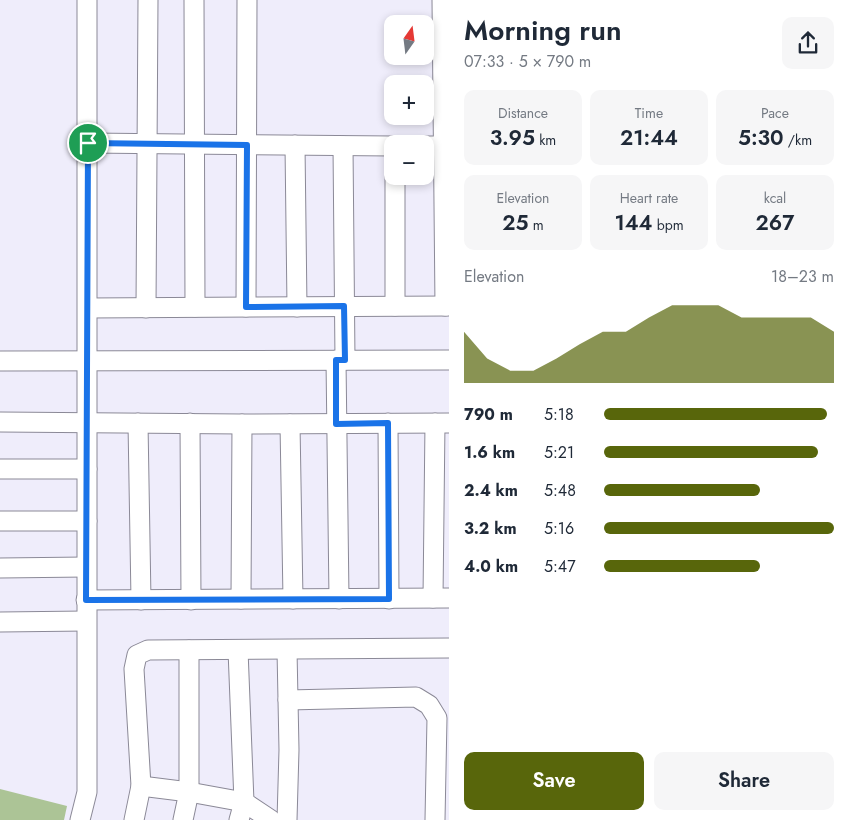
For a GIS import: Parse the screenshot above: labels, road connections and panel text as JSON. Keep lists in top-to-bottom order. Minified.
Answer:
{"north":"top","page":{"heading":["Morning run","07:33 · 5 × 790 m"],"map_buttons":["+","−"],"stats":[["Distance","3.95 km"],["Time","21:44"],["Pace","5:30 /km"],["Elevation","25 m"],["Heart rate","144 bpm"],["kcal","267"]],"chart":["Elevation","18–23 m"],"list":[{"name":"790 m","note":"5:18"},{"name":"1.6 km","note":"5:21"},{"name":"2.4 km","note":"5:48"},{"name":"3.2 km","note":"5:16"},{"name":"4.0 km","note":"5:47"}],"buttons":["Save","Share"]}}
